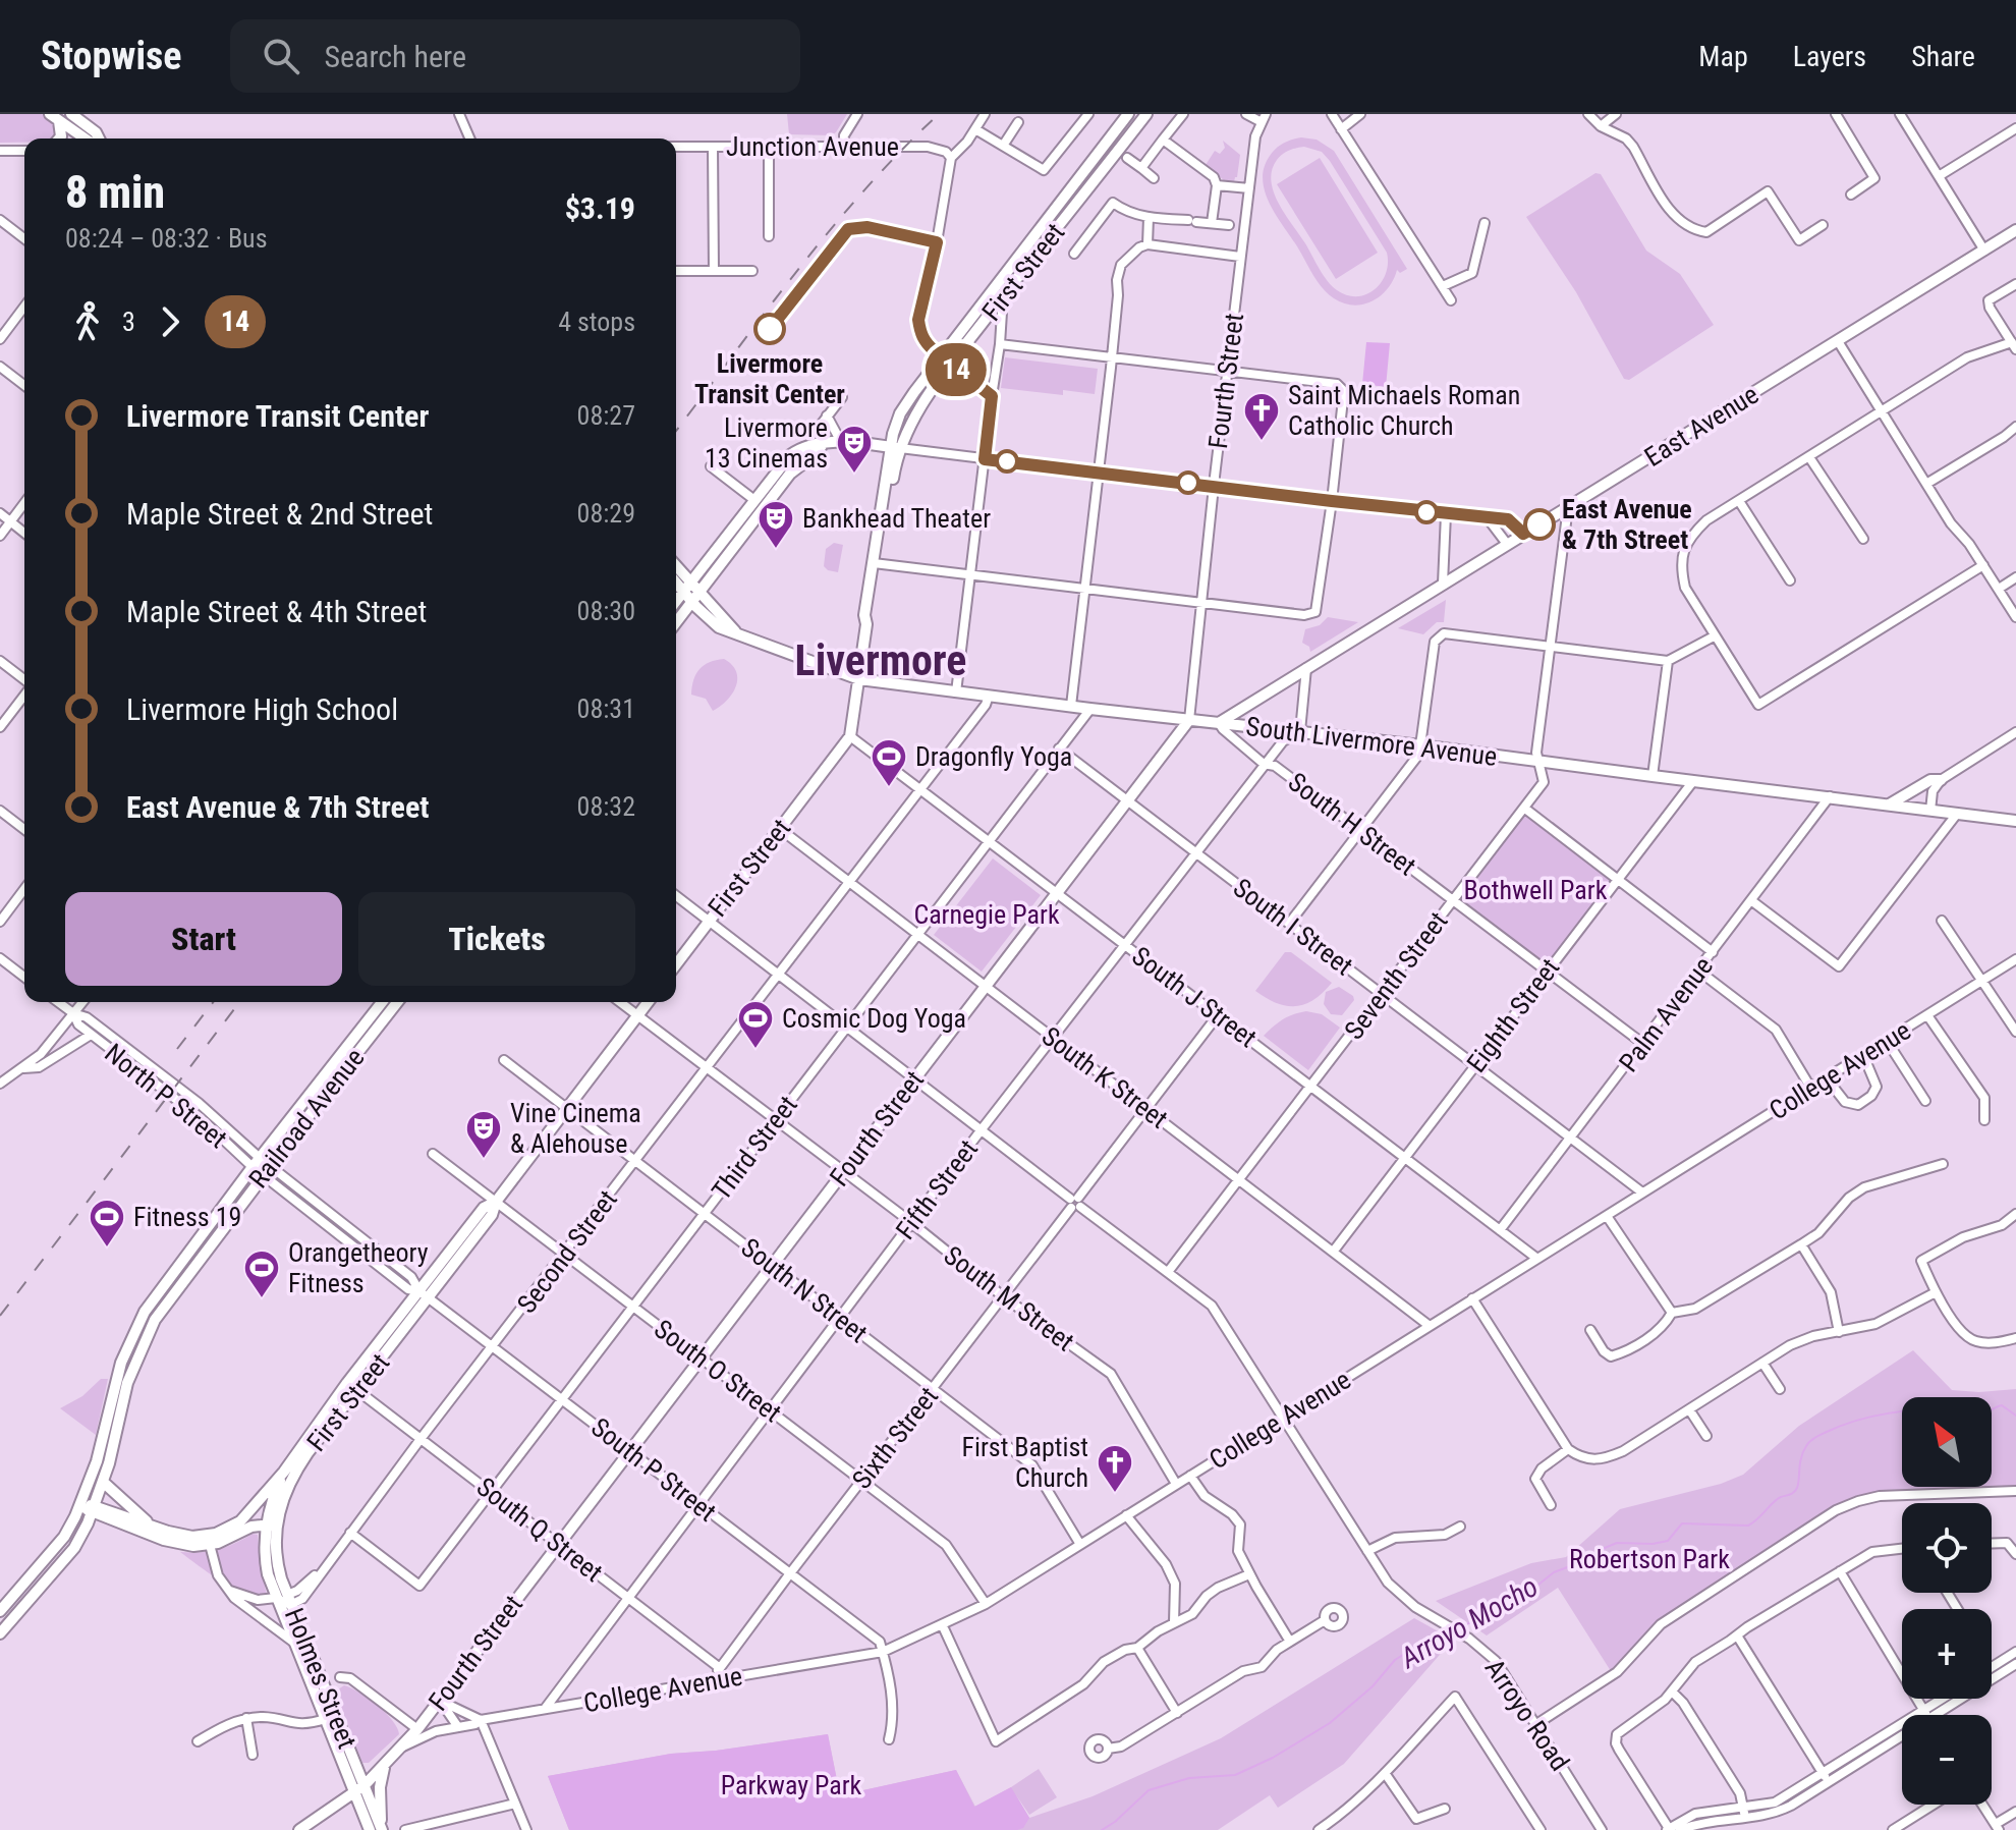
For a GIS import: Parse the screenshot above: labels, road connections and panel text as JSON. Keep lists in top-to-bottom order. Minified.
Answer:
{"streets":{"main road":["First Street","Fourth Street","East Avenue","South Livermore Avenue","Railroad Avenue","Holmes Street"],"street":["Junction Avenue","South H Street","South I Street","Seventh Street","South J Street","Palm Avenue","Eighth Street","College Avenue","South K Street","North P Street","Third Street","Fifth Street","Second Street","South N Street","South M Street","South O Street","Sixth Street","South P Street","South Q Street","Arroyo Road"]},"crossings":[["First Street","South Livermore Avenue"],["First Street","South J Street"],["First Street","South K Street"],["First Street","South N Street"],["First Street","South M Street"],["First Street","South O Street"],["First Street","South P Street"],["First Street","South Q Street"],["First Street","Holmes Street"],["First Street","Arroyo Road"],["Fourth Street","South Livermore Avenue"],["Fourth Street","South I Street"],["Fourth Street","South J Street"],["Fourth Street","College Avenue"],["Fourth Street","South K Street"],["Fourth Street","South N Street"],["Fourth Street","South M Street"],["Fourth Street","South O Street"],["Fourth Street","South P Street"],["Fourth Street","South Q Street"],["Fourth Street","Holmes Street"],["Fourth Street","Arroyo Road"],["East Avenue","South Livermore Avenue"],["East Avenue","South H Street"],["East Avenue","Seventh Street"],["South Livermore Avenue","South H Street"],["South Livermore Avenue","Seventh Street"],["South Livermore Avenue","Palm Avenue"],["South Livermore Avenue","Eighth Street"],["South Livermore Avenue","Third Street"],["South Livermore Avenue","Fifth Street"],["South Livermore Avenue","Second Street"],["South H Street","Seventh Street"],["South H Street","Palm Avenue"],["South H Street","Eighth Street"],["South H Street","Fifth Street"],["South I Street","Seventh Street"],["South I Street","Palm Avenue"],["South I Street","Eighth Street"],["South I Street","College Avenue"],["South I Street","Third Street"],["South I Street","Fifth Street"],["Seventh Street","South J Street"],["Seventh Street","South K Street"],["Seventh Street","Arroyo Road"],["South J Street","Palm Avenue"],["South J Street","Eighth Street"],["South J Street","College Avenue"],["South J Street","Third Street"],["South J Street","Fifth Street"],["South J Street","Second Street"],["South J Street","Sixth Street"],["Eighth Street","South K Street"],["College Avenue","South K Street"],["College Avenue","Fifth Street"],["College Avenue","South N Street"],["College Avenue","South M Street"],["College Avenue","South O Street"],["College Avenue","South P Street"],["College Avenue","Arroyo Road"],["South K Street","Third Street"],["South K Street","Fifth Street"],["South K Street","Second Street"],["South K Street","Sixth Street"],["North P Street","Railroad Avenue"],["North P Street","South P Street"],["Railroad Avenue","South P Street"],["Third Street","Second Street"],["Third Street","South N Street"],["Third Street","South M Street"],["Third Street","South O Street"],["Third Street","South P Street"],["Third Street","South Q Street"],["Third Street","Arroyo Road"],["Fifth Street","South N Street"],["Fifth Street","South M Street"],["Fifth Street","South O Street"],["Fifth Street","South P Street"],["Fifth Street","South Q Street"],["Fifth Street","Arroyo Road"],["Second Street","South N Street"],["Second Street","South M Street"],["Second Street","South O Street"],["Second Street","South P Street"],["Second Street","South Q Street"],["Second Street","Holmes Street"],["Second Street","Arroyo Road"],["South N Street","Sixth Street"],["South M Street","Sixth Street"],["South O Street","Sixth Street"],["Sixth Street","South P Street"],["Sixth Street","South Q Street"],["Sixth Street","Arroyo Road"]],"districts":["Livermore"],"water":["Arroyo Mocho"],"parks":["Bothwell Park","Carnegie Park","Robertson Park","Parkway Park"],"places":{"other":["Livermore Transit Center","East Avenue & 7th Street"],"church":["Saint Michaels Roman Catholic Church","First Baptist Church"],"theatre":["Livermore 13 Cinemas","Bankhead Theater","Vine Cinema & Alehouse"],"sports":["Dragonfly Yoga","Cosmic Dog Yoga","Fitness 19","Orangetheory Fitness"]},"lines":["bus line 14"],"north":"top left","page":{"header":"Stopwise","search":"Search here","nav":["Map","Layers","Share"],"on_map":"14","heading":["8 min","08:24 – 08:32 · Bus","$3.19"],"legs":["3","14","4 stops"],"list":[{"name":"Livermore Transit Center","value":"08:27"},{"name":"Maple Street & 2nd Street","value":"08:29"},{"name":"Maple Street & 4th Street","value":"08:30"},{"name":"Livermore High School","value":"08:31"},{"name":"East Avenue & 7th Street","value":"08:32"}],"buttons":["Start","Tickets"],"map_buttons":["+","−"]}}
